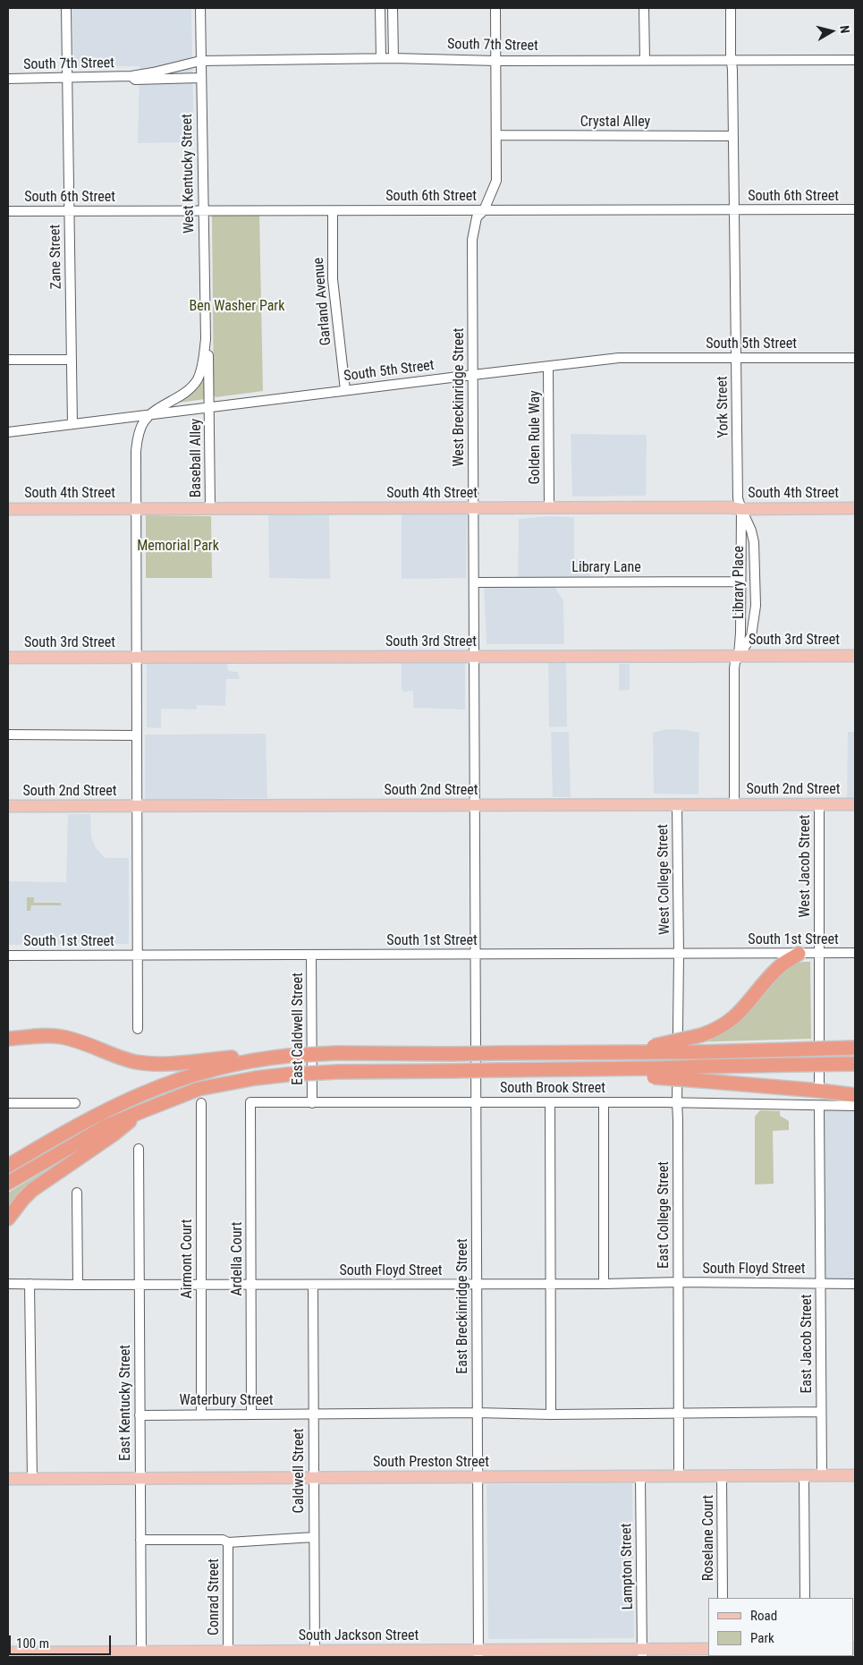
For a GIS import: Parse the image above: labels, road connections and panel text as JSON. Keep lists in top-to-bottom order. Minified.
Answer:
{"streets":{"main road":["South 4th Street","South 3rd Street","South 2nd Street","South Preston Street","South Jackson Street"],"street":["South 7th Street","Crystal Alley","West Kentucky Street","South 6th Street","Zane Street","Garland Avenue","South 5th Street","West Breckinridge Street","York Street","Golden Rule Way","Baseball Alley","Library Lane","Library Place","West Jacob Street","West College Street","South 1st Street","East Caldwell Street","South Brook Street","East College Street","Airmont Court","Ardella Court","South Floyd Street","East Breckinridge Street","East Jacob Street","Waterbury Street","East Kentucky Street","Caldwell Street","Roselane Court","Lampton Street","Conrad Street"]},"crossings":[["South 7th Street","West Kentucky Street"],["South 7th Street","Zane Street"],["South 7th Street","West Breckinridge Street"],["South 7th Street","York Street"],["Crystal Alley","West Breckinridge Street"],["Crystal Alley","York Street"],["West Kentucky Street","South 6th Street"],["West Kentucky Street","South 5th Street"],["West Kentucky Street","Baseball Alley"],["West Kentucky Street","South 4th Street"],["West Kentucky Street","South 3rd Street"],["West Kentucky Street","South 2nd Street"],["West Kentucky Street","South 1st Street"],["South 6th Street","Zane Street"],["South 6th Street","Garland Avenue"],["South 6th Street","West Breckinridge Street"],["South 6th Street","York Street"],["Zane Street","South 5th Street"],["Garland Avenue","South 5th Street"],["South 5th Street","West Breckinridge Street"],["South 5th Street","York Street"],["South 5th Street","Golden Rule Way"],["South 5th Street","Baseball Alley"],["West Breckinridge Street","South 4th Street"],["West Breckinridge Street","Library Lane"],["West Breckinridge Street","South 3rd Street"],["West Breckinridge Street","South 2nd Street"],["West Breckinridge Street","South 1st Street"],["West Breckinridge Street","East Breckinridge Street"],["York Street","South 4th Street"],["York Street","Library Lane"],["York Street","Library Place"],["York Street","South 3rd Street"],["York Street","South 2nd Street"],["Golden Rule Way","South 4th Street"],["Baseball Alley","South 4th Street"],["South 4th Street","Library Place"],["Library Place","South 3rd Street"],["South 2nd Street","West Jacob Street"],["South 2nd Street","West College Street"],["West Jacob Street","South 1st Street"],["West College Street","South 1st Street"],["West College Street","East College Street"],["South 1st Street","East Caldwell Street"],["South 1st Street","East College Street"],["South 1st Street","East Breckinridge Street"],["East Caldwell Street","South Brook Street"],["South Brook Street","East College Street"],["South Brook Street","Ardella Court"],["South Brook Street","East Breckinridge Street"],["South Brook Street","East Jacob Street"],["East College Street","South Floyd Street"],["East College Street","Waterbury Street"],["East College Street","South Preston Street"],["Airmont Court","South Floyd Street"],["Airmont Court","Waterbury Street"],["Ardella Court","South Floyd Street"],["Ardella Court","Waterbury Street"],["South Floyd Street","East Breckinridge Street"],["South Floyd Street","East Jacob Street"],["South Floyd Street","East Kentucky Street"],["South Floyd Street","Caldwell Street"],["East Breckinridge Street","Waterbury Street"],["East Breckinridge Street","South Preston Street"],["East Breckinridge Street","South Jackson Street"],["East Jacob Street","Waterbury Street"],["East Jacob Street","South Preston Street"],["Waterbury Street","East Kentucky Street"],["Waterbury Street","Caldwell Street"],["East Kentucky Street","South Preston Street"],["East Kentucky Street","South Jackson Street"],["South Preston Street","Caldwell Street"],["South Preston Street","Roselane Court"],["South Preston Street","Lampton Street"],["Caldwell Street","South Jackson Street"],["Lampton Street","South Jackson Street"],["Conrad Street","South Jackson Street"]],"parks":["Ben Washer Park","Memorial Park"],"legend":["Road","Park"],"scale_bar":"100 m","north":"right"}
